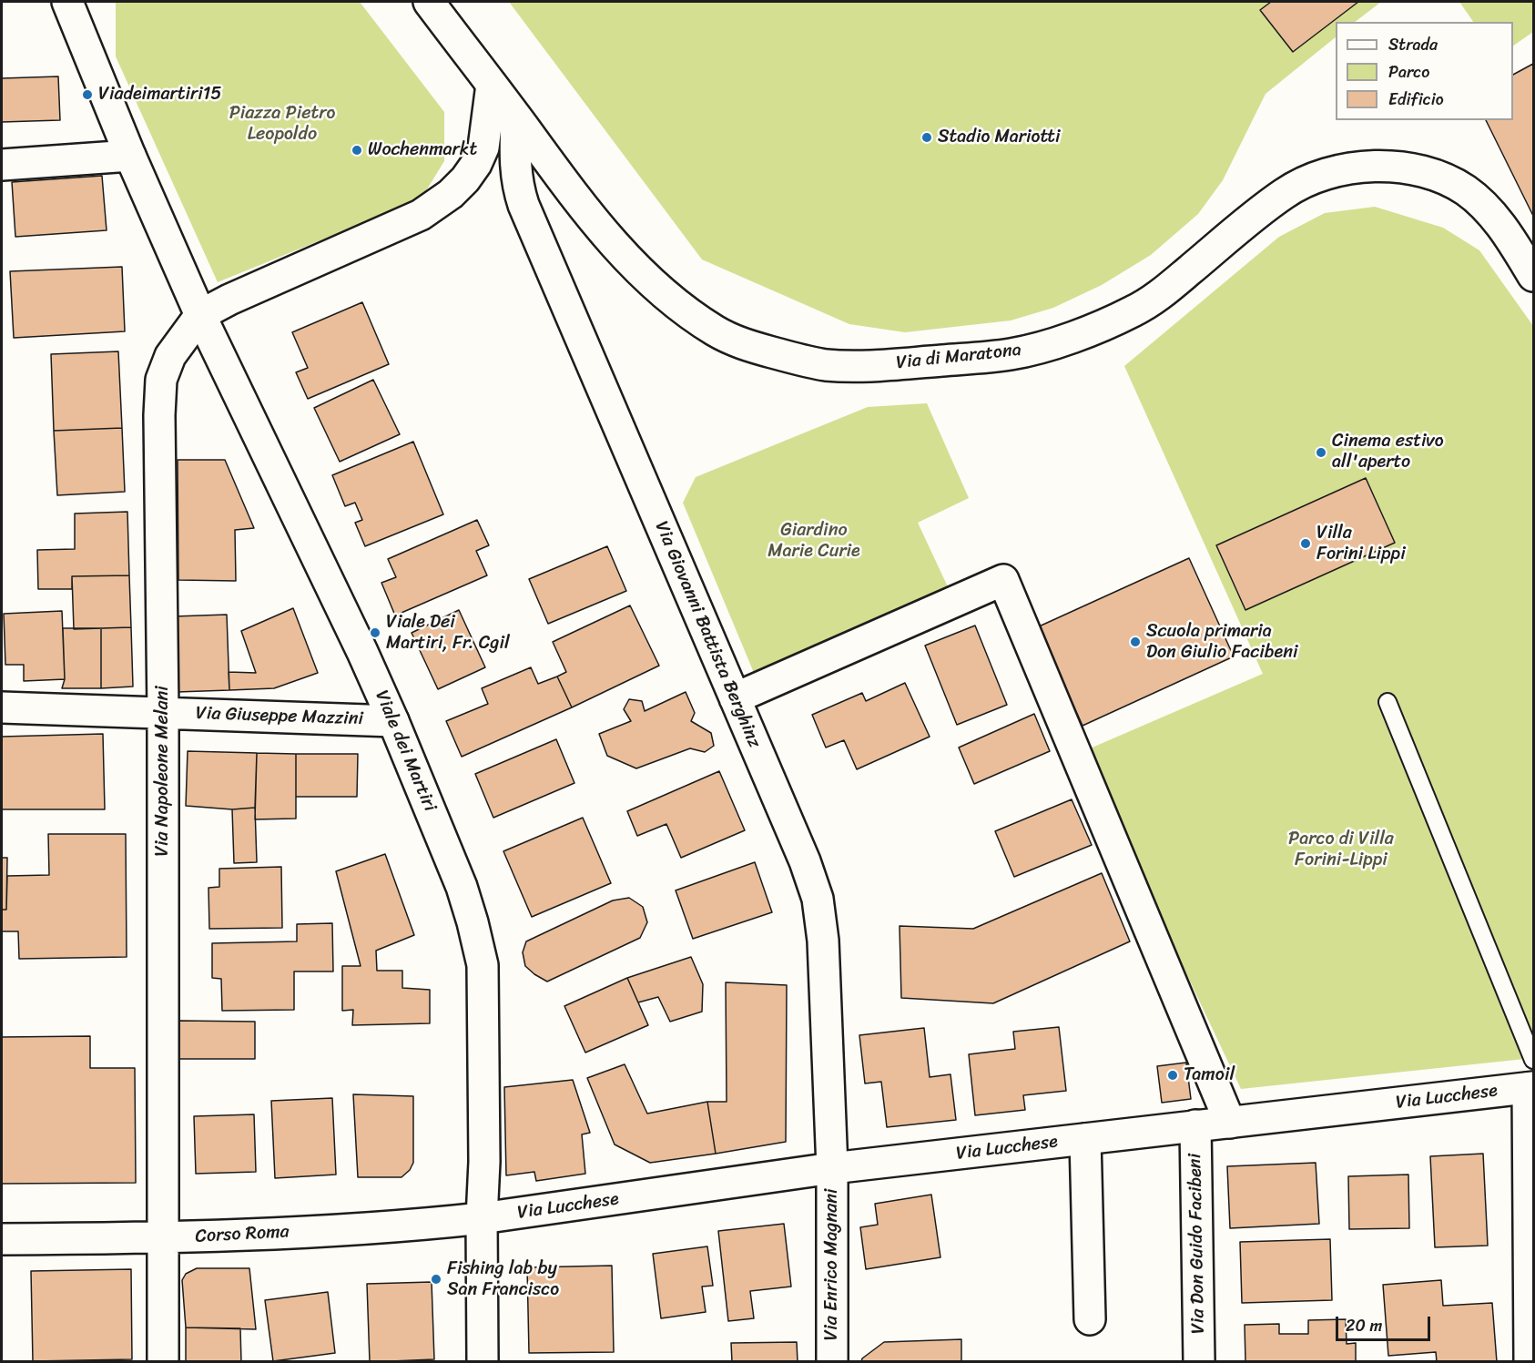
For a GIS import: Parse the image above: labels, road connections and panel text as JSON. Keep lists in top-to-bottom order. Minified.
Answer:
{"streets":{"street":["Via di Maratona","Via Giovanni Battista Berghinz","Via Giuseppe Mazzini","Viale dei Martiri","Via Napoleone Melani","Via Lucchese","Corso Roma","Via Don Guido Facibeni","Via Enrico Magnani"]},"crossings":[["Via di Maratona","Via Giovanni Battista Berghinz"],["Via Giovanni Battista Berghinz","Via Lucchese"],["Via Giovanni Battista Berghinz","Via Enrico Magnani"],["Via Giuseppe Mazzini","Viale dei Martiri"],["Via Giuseppe Mazzini","Via Napoleone Melani"],["Viale dei Martiri","Via Napoleone Melani"],["Viale dei Martiri","Via Lucchese"],["Viale dei Martiri","Corso Roma"],["Via Napoleone Melani","Corso Roma"],["Via Lucchese","Corso Roma"],["Via Lucchese","Via Don Guido Facibeni"],["Via Lucchese","Via Enrico Magnani"]],"parks":["Piazza Pietro Leopoldo","Giardino Marie Curie","Parco di Villa Forini-Lippi"],"places":["Viadeimartiri15","Stadio Mariotti","Wochenmarkt","Cinema estivo all'aperto","Villa Forini Lippi","Viale Dei Martiri, Fr. Cgil","Scuola primaria Don Giulio Facibeni","Tamoil","Fishing lab by San Francisco"],"legend":["Strada","Parco","Edificio"],"scale_bar":"20 m"}
